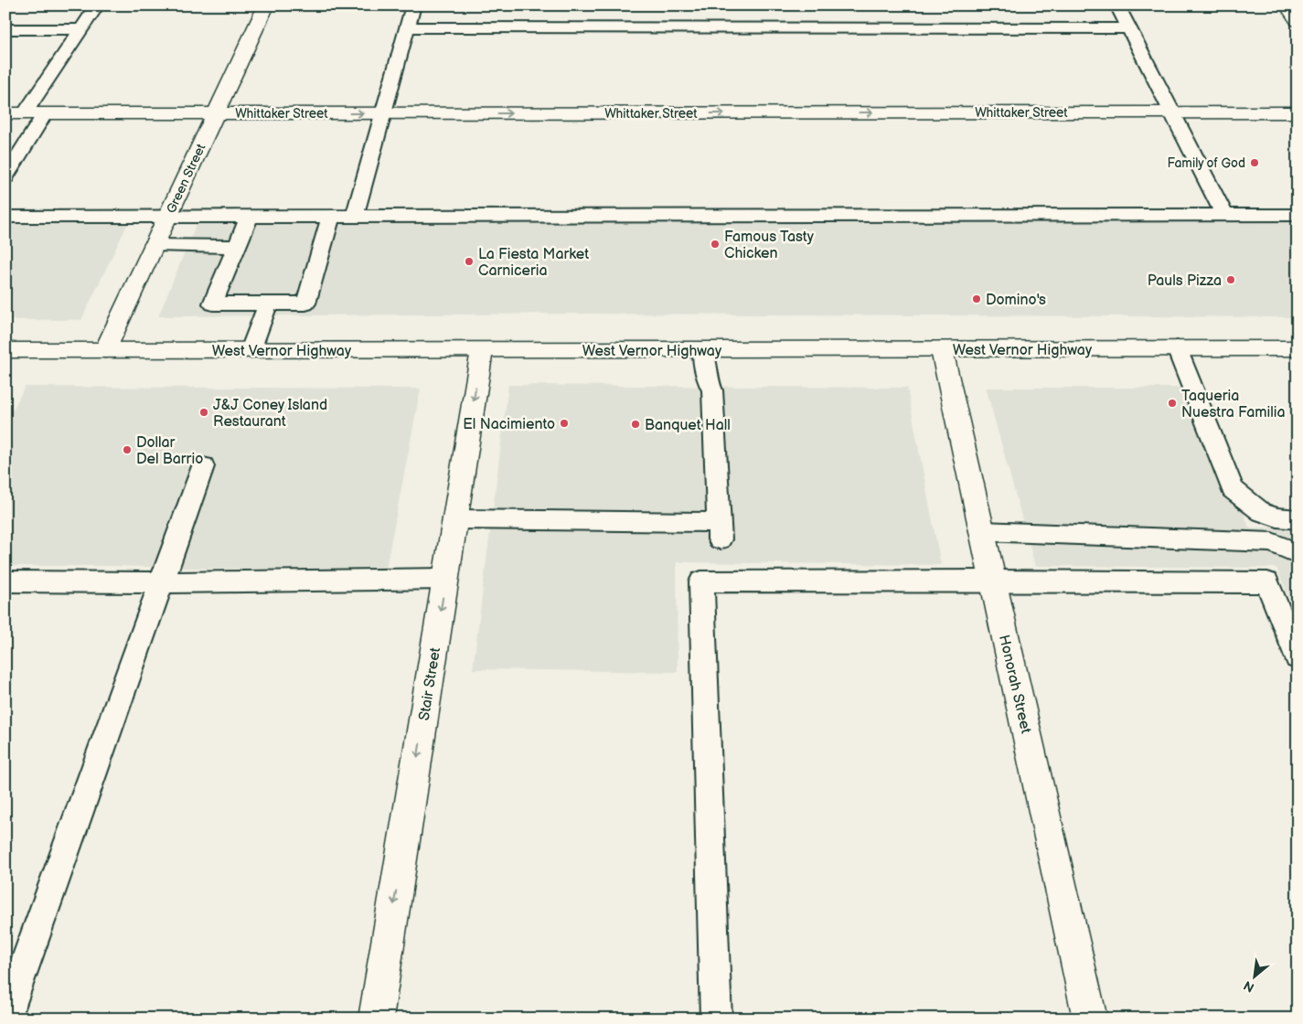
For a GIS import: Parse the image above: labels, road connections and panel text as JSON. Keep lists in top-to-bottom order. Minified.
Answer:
{"streets":{"street":["Whittaker Street","Green Street","West Vernor Highway","Stair Street","Honorah Street"]},"crossings":[["Whittaker Street","Green Street"],["Green Street","West Vernor Highway"],["West Vernor Highway","Stair Street"],["West Vernor Highway","Honorah Street"]],"one_way":["Whittaker Street","Stair Street"],"places":["Family of God","Famous Tasty Chicken","La Fiesta Market Carniceria","Pauls Pizza","Domino's","Taqueria Nuestra Familia","J&J Coney Island Restaurant","El Nacimiento","Banquet Hall","Dollar Del Barrio"],"north":"bottom left"}
